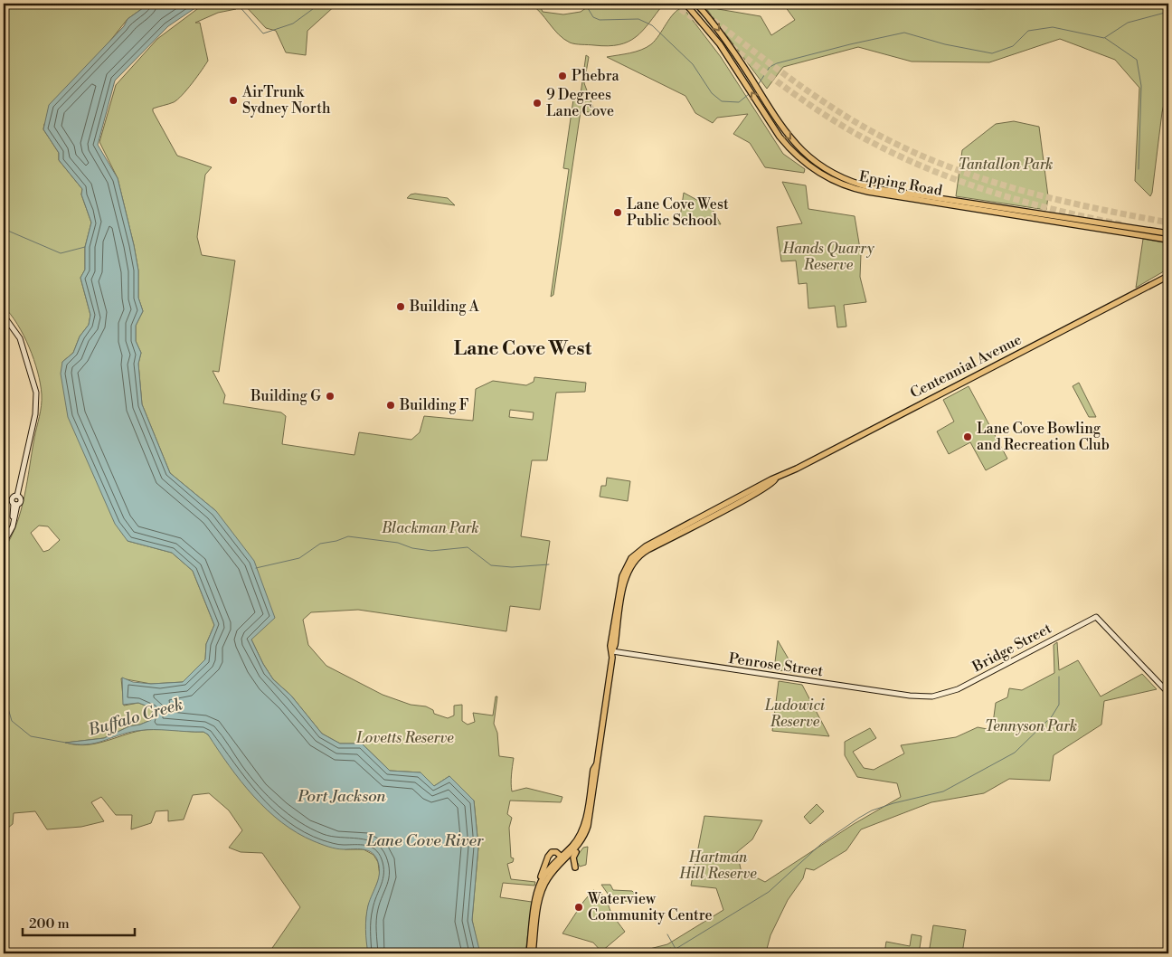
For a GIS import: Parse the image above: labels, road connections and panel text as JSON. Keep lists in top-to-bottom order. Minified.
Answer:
{"streets":{"main road":["Epping Road","Centennial Avenue","Bridge Street","Penrose Street"]},"crossings":[["Centennial Avenue","Penrose Street"],["Bridge Street","Penrose Street"]],"districts":["Lane Cove West"],"water":["Buffalo Creek","Port Jackson","Lane Cove River"],"parks":["Tantallon Park","Hands Quarry Reserve","Blackman Park","Ludowici Reserve","Tennyson Park","Lovetts Reserve","Hartman Hill Reserve"],"places":["Phebra","AirTrunk Sydney North","9 Degrees Lane Cove","Lane Cove West Public School","Building A","Building G","Building F","Lane Cove Bowling and Recreation Club","Waterview Community Centre"],"scale_bar":"200 m"}
